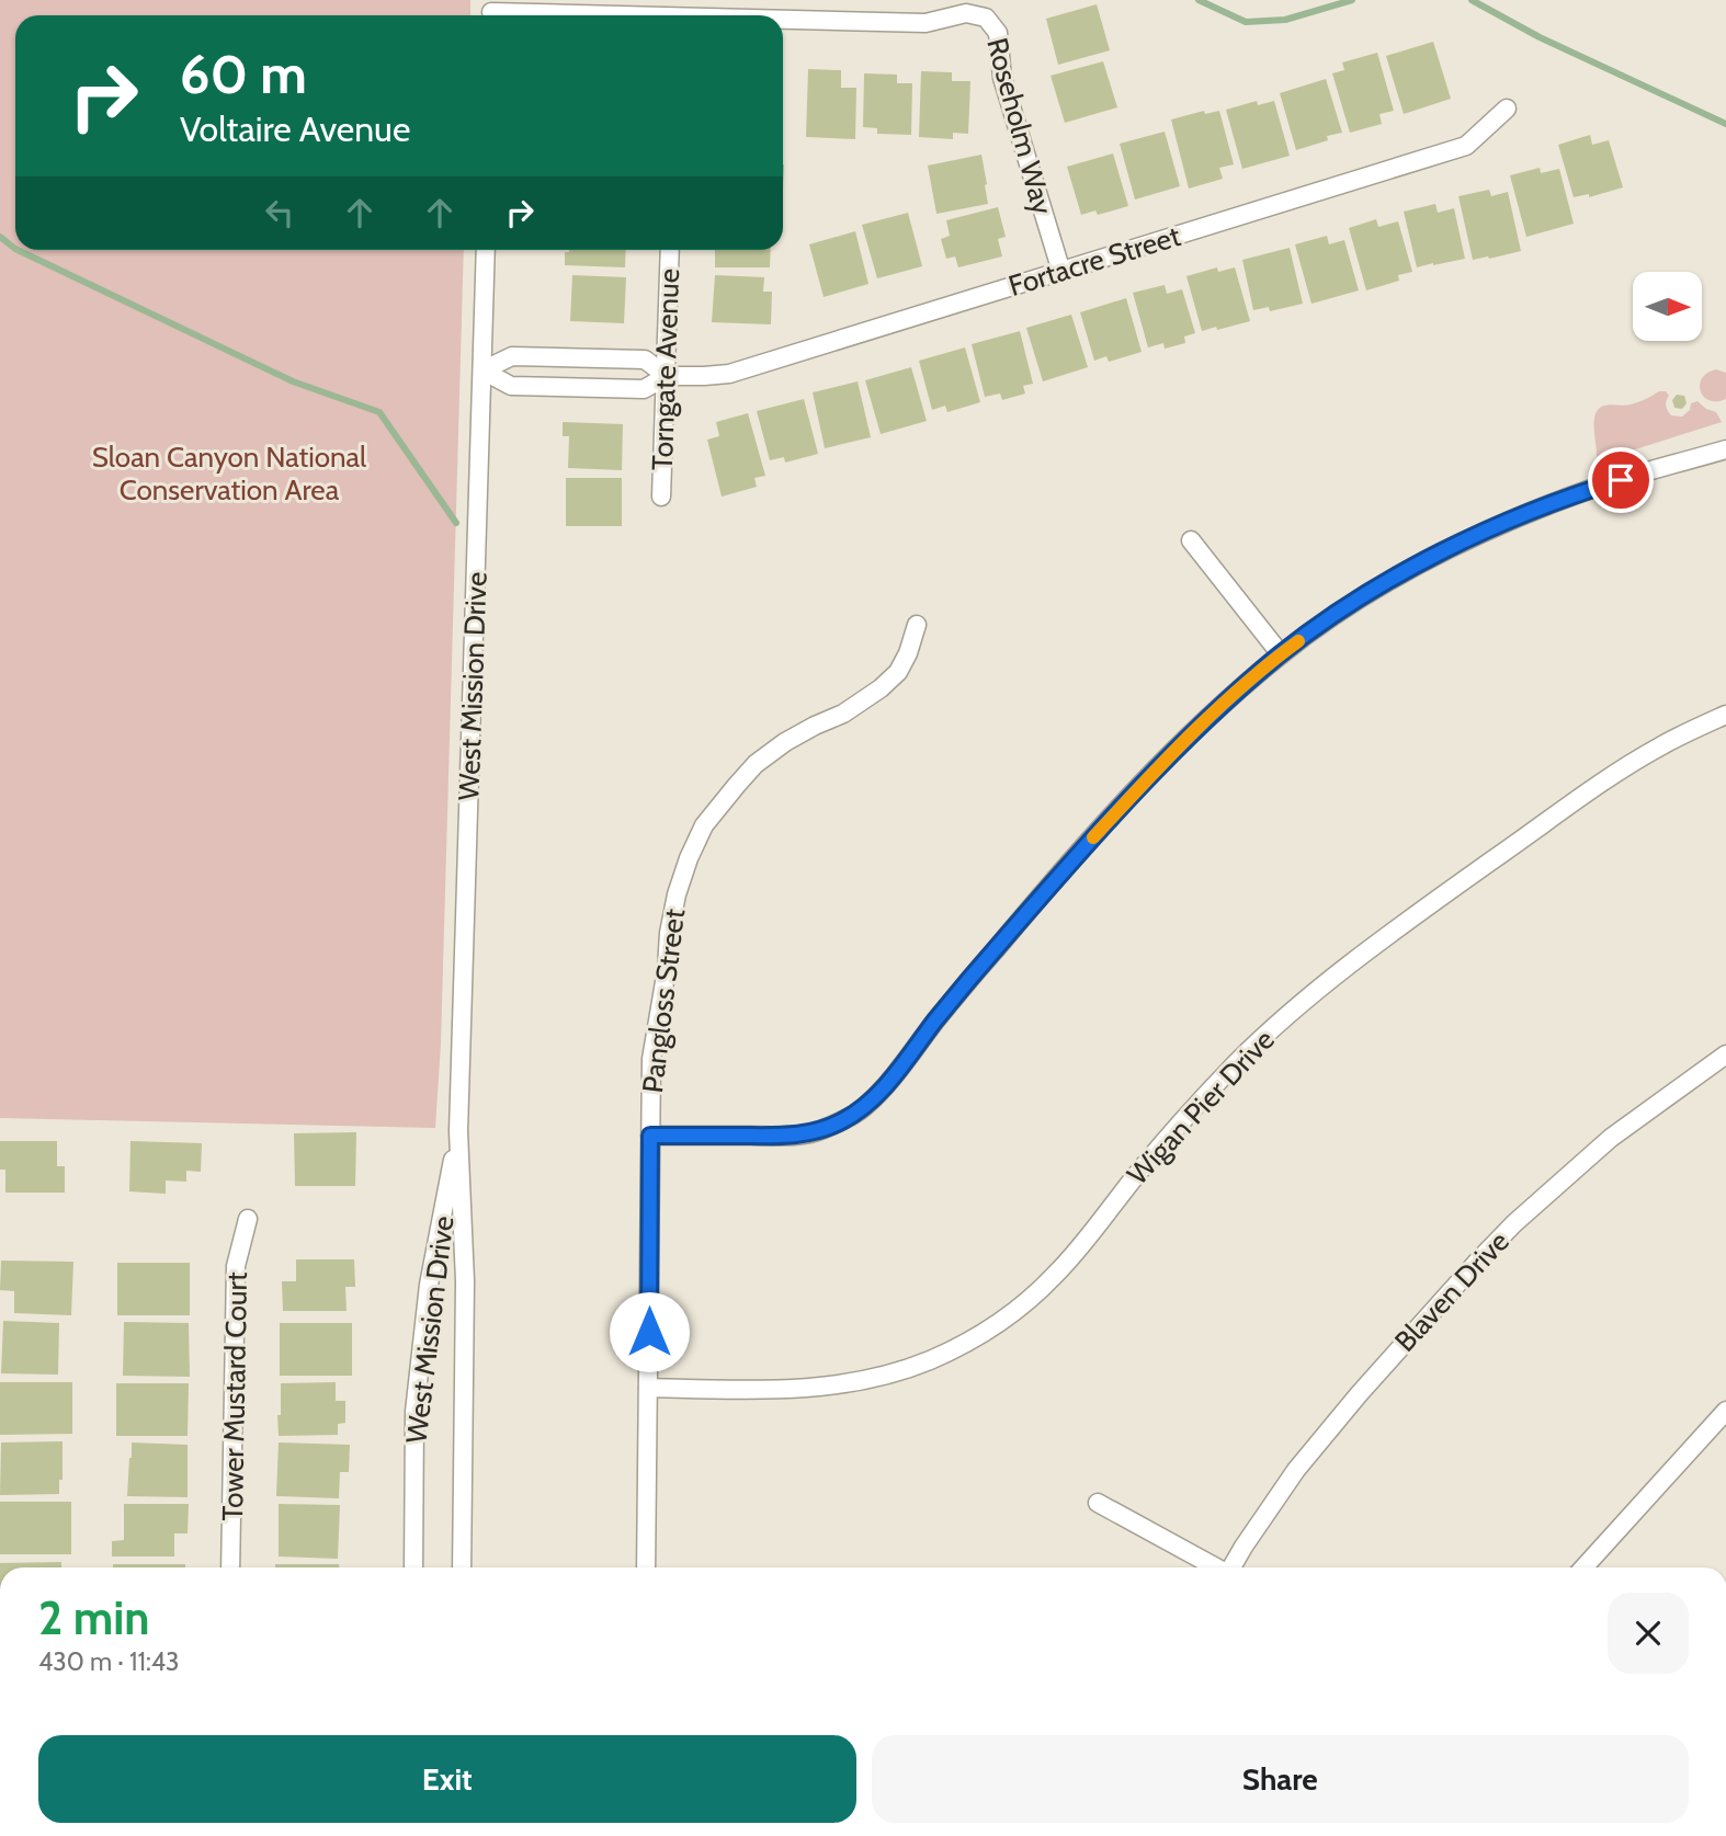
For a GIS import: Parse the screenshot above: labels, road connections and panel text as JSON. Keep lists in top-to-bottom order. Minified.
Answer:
{"streets":{"street":["Roseholm Way","Fortacre Street","Torngate Avenue","West Mission Drive","Pangloss Street","Wigan Pier Drive","Blaven Drive","Tower Mustard Court"]},"crossings":[["Roseholm Way","Fortacre Street"],["Fortacre Street","Torngate Avenue"],["Fortacre Street","West Mission Drive"],["Pangloss Street","Wigan Pier Drive"]],"parks":["Sloan Canyon National Conservation Area"],"north":"right","page":{"turn":["60 m","Voltaire Avenue"],"heading":["2 min","430 m · 11:43"],"buttons":["Exit","Share"]}}
